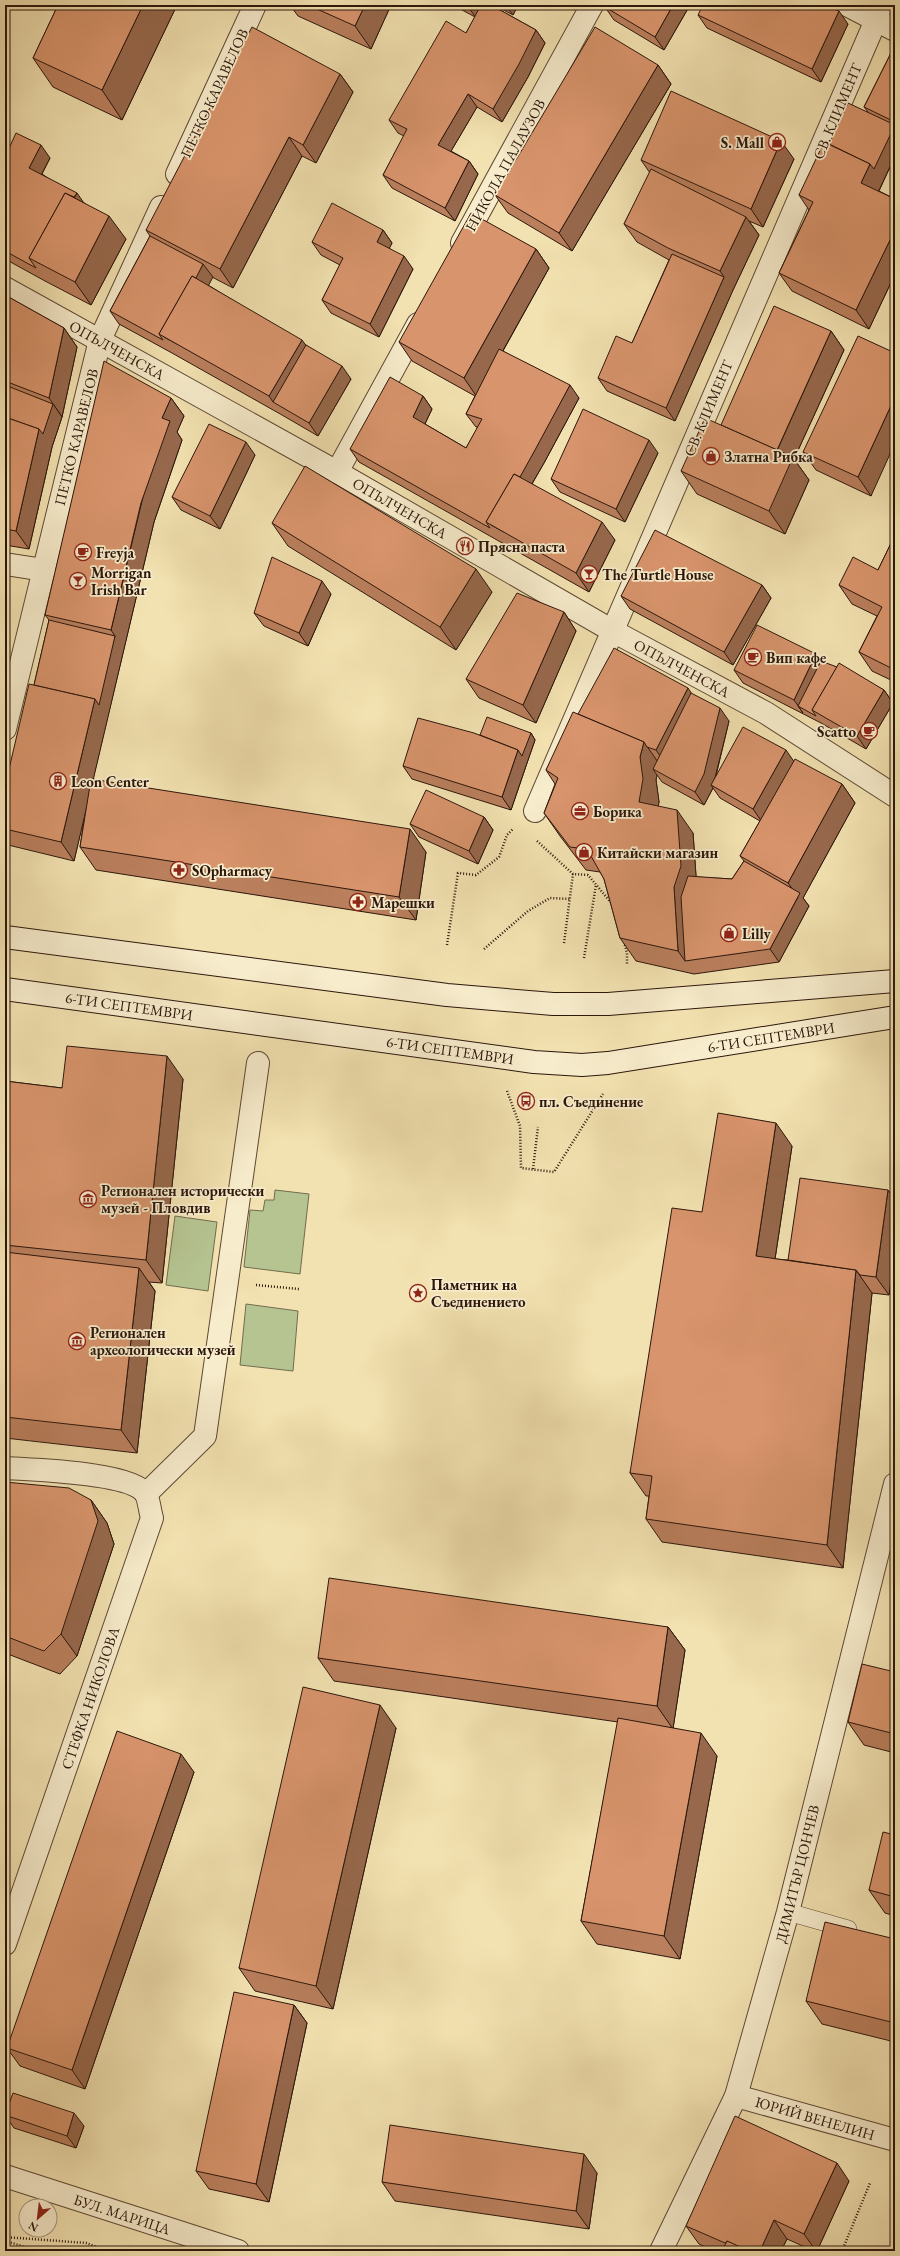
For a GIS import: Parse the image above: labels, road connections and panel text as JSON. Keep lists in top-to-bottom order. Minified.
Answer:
{"streets":{"street":["ПЕТКО КАРАВЕЛОВ","СВ. КЛИМЕНТ","НИКОЛА ПАЛАУЗОВ","ОПЪЛЧЕНСКА","6-ТИ СЕПТЕМВРИ","СТЕФКА НИКОЛОВА","ДИМИТЪР ЦОНЧЕВ","ЮРИЙ ВЕНЕЛИН","БУЛ. МАРИЦА"]},"crossings":[["ПЕТКО КАРАВЕЛОВ","ОПЪЛЧЕНСКА"],["СВ. КЛИМЕНТ","ОПЪЛЧЕНСКА"],["ДИМИТЪР ЦОНЧЕВ","ЮРИЙ ВЕНЕЛИН"]],"places":{"shop":["S. Mall","Златна Рибка","Китайски магазин","Lilly"],"restaurant":["Прясна паста"],"cafe":["Freyja","Вип кафе","Scatto"],"bar":["The Turtle House","Morrigan Irish Bar"],"building":["Leon Center"],"office":["Борика"],"pharmacy":["SOpharmacy","Марешки"],"bus stop":["пл. Съединение"],"museum":["Регионален исторически музей - Пловдив","Регионален археологически музей"],"place":["Паметник на Съединението"]},"north":"bottom left"}
